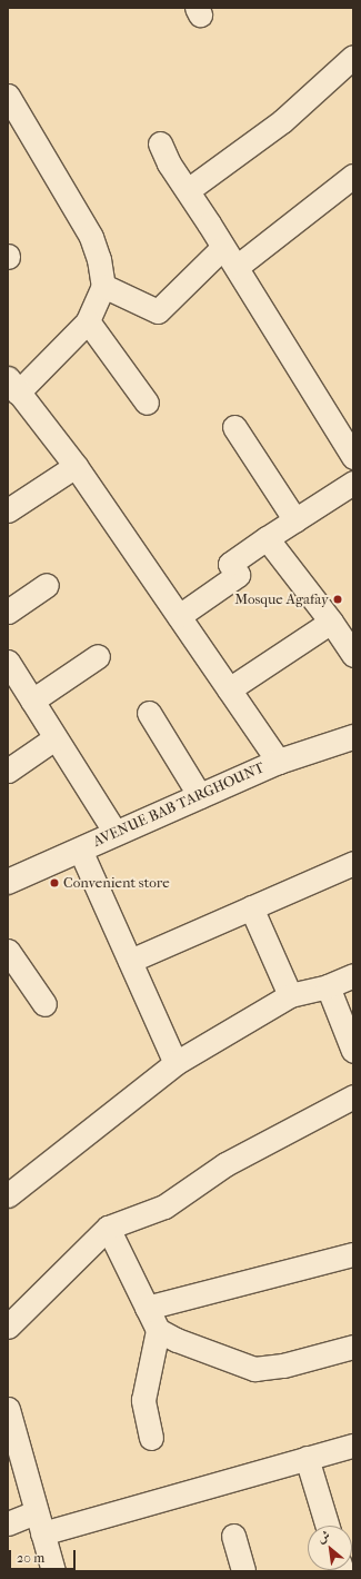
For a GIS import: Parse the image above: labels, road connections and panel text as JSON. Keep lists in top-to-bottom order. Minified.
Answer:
{"streets":{"street":["AVENUE BAB TARGHOUNT"]},"places":["Mosque Agafay","Convenient store"],"scale_bar":"20 m","north":"top left"}
